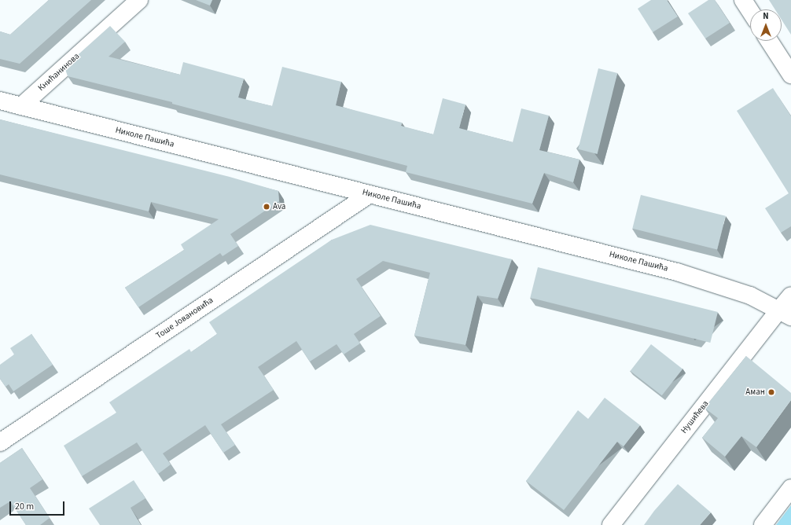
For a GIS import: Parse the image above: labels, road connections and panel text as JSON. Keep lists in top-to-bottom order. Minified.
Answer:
{"streets":{"street":["Книћанинова","Николе Пашића","Тоше Јовановића","Нушићева"]},"crossings":[["Книћанинова","Николе Пашића"],["Николе Пашића","Тоше Јовановића"],["Николе Пашића","Нушићева"]],"places":["Ava","Аман"],"scale_bar":"20 m","north":"top"}
